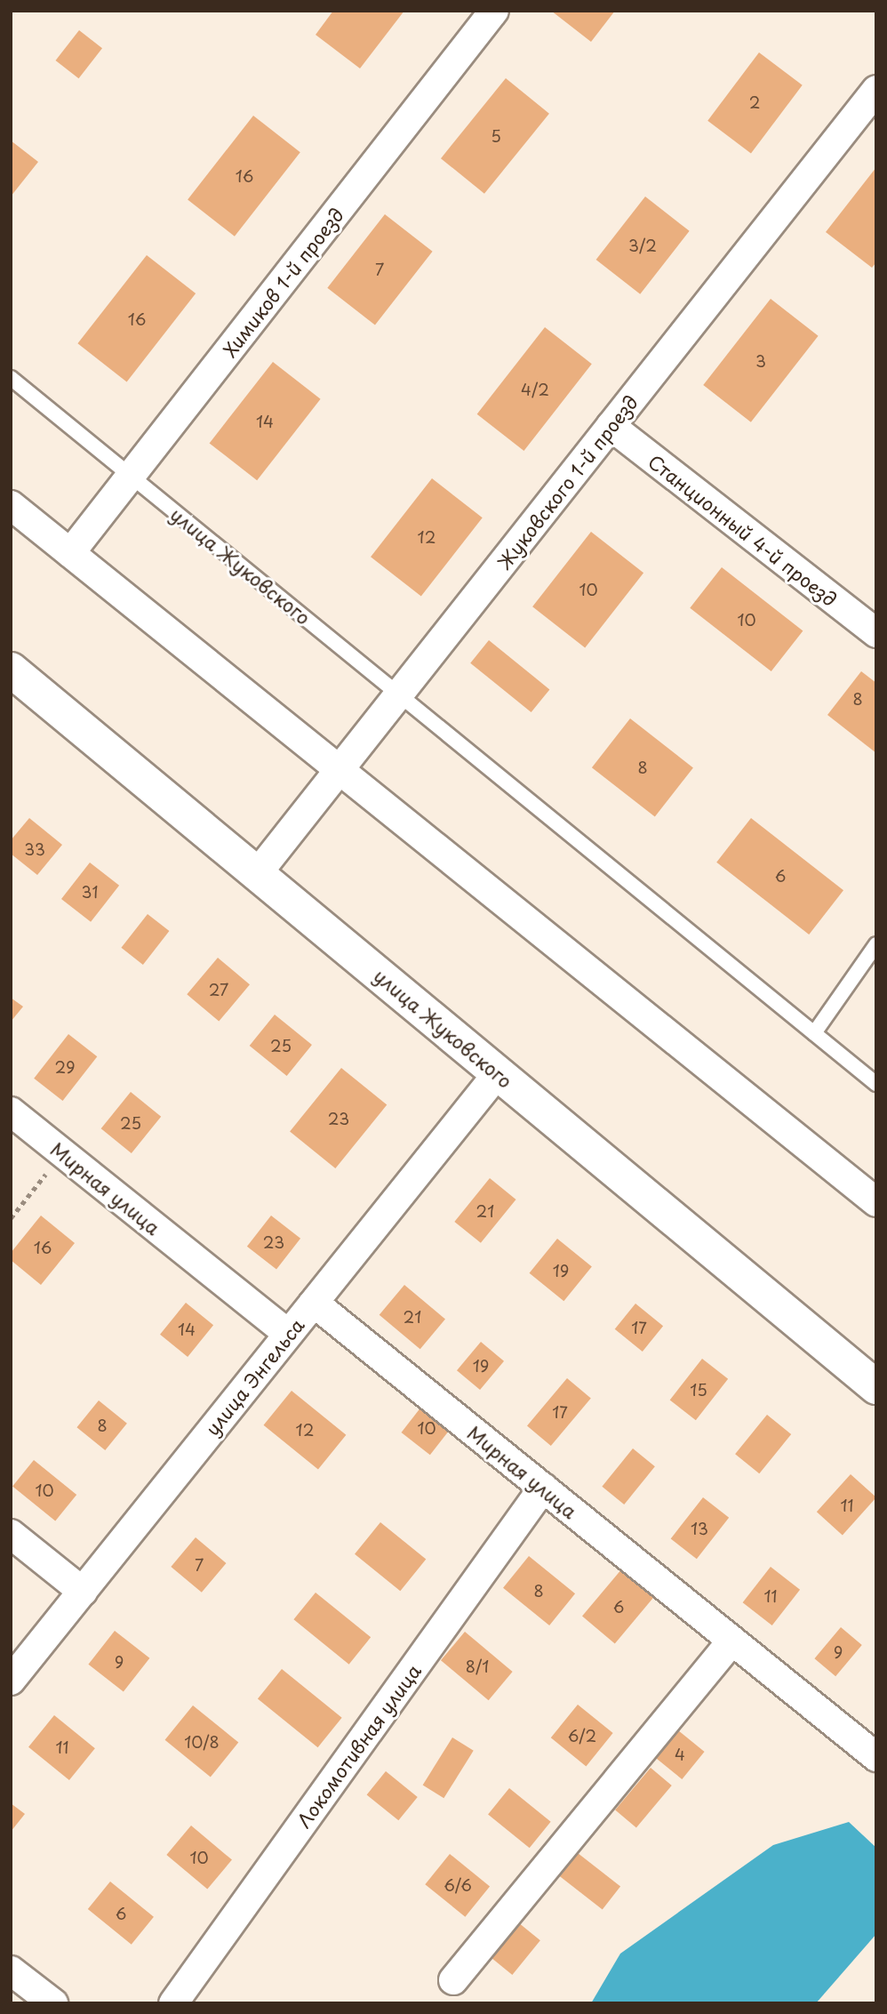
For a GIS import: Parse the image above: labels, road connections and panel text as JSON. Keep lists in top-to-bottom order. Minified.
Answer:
{"streets":{"street":["Химиков 1-й проезд","Жуковского 1-й проезд","Станционный 4-й проезд","улица Жуковского","Мирная улица","улица Энгельса","Локомотивная улица"]},"crossings":[["Химиков 1-й проезд","улица Жуковского"],["Жуковского 1-й проезд","Станционный 4-й проезд"],["Жуковского 1-й проезд","улица Жуковского"],["улица Жуковского","улица Энгельса"],["Мирная улица","улица Энгельса"],["Мирная улица","Локомотивная улица"]],"house_numbers":["2","5","16","3/2","7","16","3","4/2","14","12","10","10","8","8","33","6","31","27","25","29","23","25","21","23","16","19","21","17","14","19","15","17","8","10","12","10","11","13","7","8","11","6","9","9","8/1","6/2","10/8","11","4","10","6/6","6"]}
